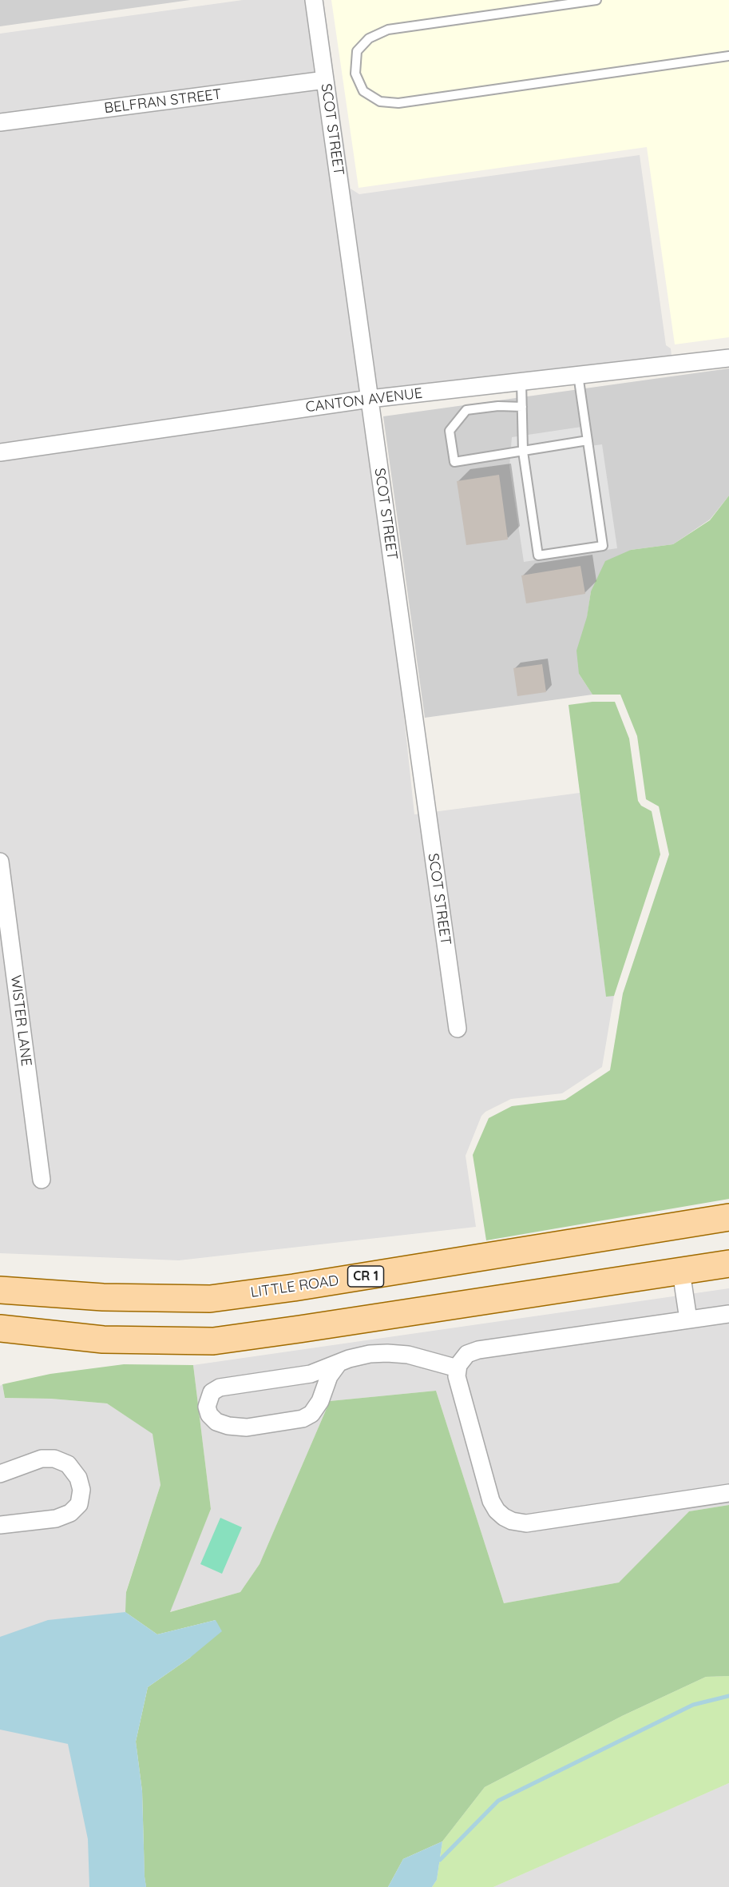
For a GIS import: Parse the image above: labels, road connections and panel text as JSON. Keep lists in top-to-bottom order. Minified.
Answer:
{"streets":{"main road":["CR 1","LITTLE ROAD"],"street":["BELFRAN STREET","SCOT STREET","CANTON AVENUE","WISTER LANE"]},"crossings":[["BELFRAN STREET","SCOT STREET"],["SCOT STREET","CANTON AVENUE"]]}
